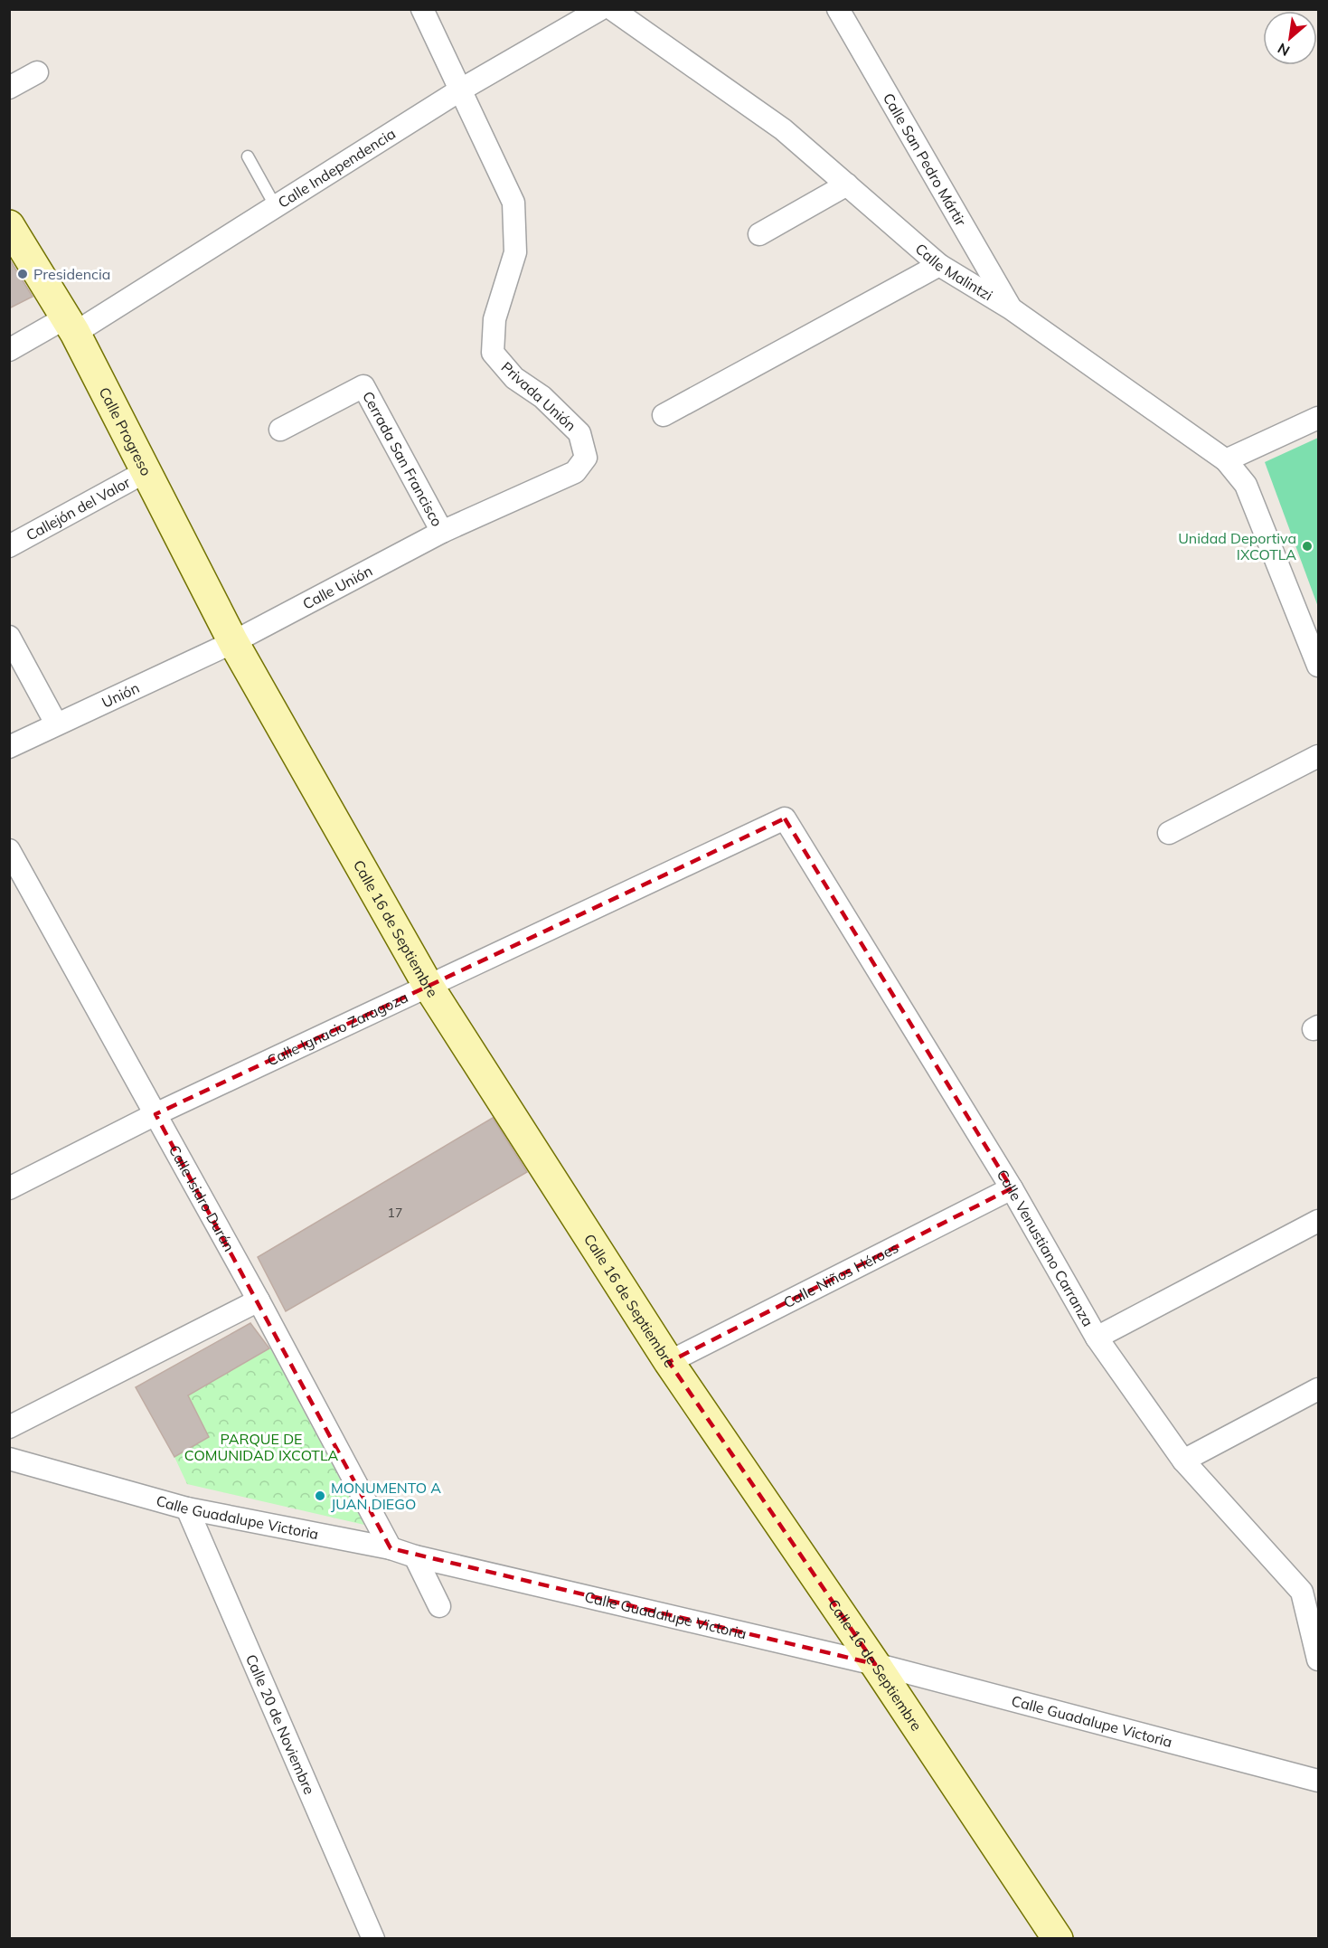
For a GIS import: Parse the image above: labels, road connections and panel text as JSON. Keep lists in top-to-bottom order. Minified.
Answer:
{"streets":{"street":["Calle San Pedro Mártir","Calle Independencia","Calle Malintzi","Privada Unión","Calle Progreso","Cerrada San Francisco","Callejón del Valor","Calle Unión","Unión","Calle 16 de Septiembre","Calle Ignacio Zaragoza","Calle Isidro Durán","Calle Venustiano Carranza","Calle Niños Héroes","Calle Guadalupe Victoria","Calle 20 de Noviembre"]},"crossings":[["Calle San Pedro Mártir","Calle Malintzi"],["Calle Independencia","Privada Unión"],["Calle Independencia","Calle Progreso"],["Privada Unión","Cerrada San Francisco"],["Privada Unión","Calle Unión"],["Calle Progreso","Callejón del Valor"],["Calle Progreso","Calle Unión"],["Calle Progreso","Unión"],["Calle Progreso","Calle 16 de Septiembre"],["Cerrada San Francisco","Calle Unión"],["Calle Unión","Unión"],["Calle Unión","Calle 16 de Septiembre"],["Unión","Calle 16 de Septiembre"],["Calle 16 de Septiembre","Calle Ignacio Zaragoza"],["Calle 16 de Septiembre","Calle Niños Héroes"],["Calle 16 de Septiembre","Calle Guadalupe Victoria"],["Calle Ignacio Zaragoza","Calle Isidro Durán"],["Calle Ignacio Zaragoza","Calle Venustiano Carranza"],["Calle Isidro Durán","Calle Guadalupe Victoria"],["Calle Venustiano Carranza","Calle Niños Héroes"],["Calle Guadalupe Victoria","Calle 20 de Noviembre"]],"parks":["PARQUE DE COMUNIDAD IXCOTLA"],"places":["Presidencia","Unidad Deportiva IXCOTLA","MONUMENTO A JUAN DIEGO"],"house_numbers":["17"],"north":"bottom left"}
